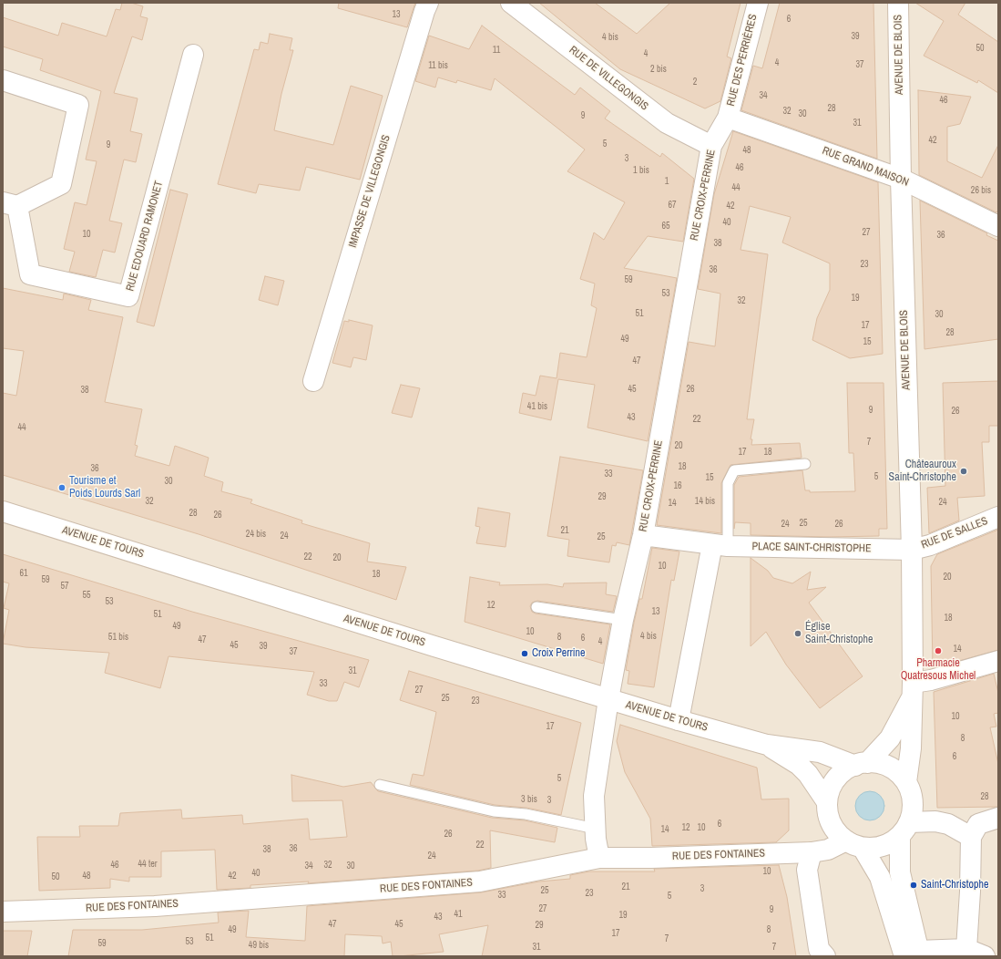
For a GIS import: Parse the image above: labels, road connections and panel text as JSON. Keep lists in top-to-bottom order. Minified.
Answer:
{"streets":{"street":["AVENUE DE BLOIS","RUE DES PERRIÈRES","RUE DE VILLEGONGIS","RUE GRAND MAISON","IMPASSE DE VILLEGONGIS","RUE CROIX-PERRINE","RUE EDOUARD RAMONET","RUE DE SALLES","AVENUE DE TOURS","PLACE SAINT-CHRISTOPHE","RUE DES FONTAINES"]},"crossings":[["AVENUE DE BLOIS","RUE GRAND MAISON"],["AVENUE DE BLOIS","RUE DE SALLES"],["AVENUE DE BLOIS","AVENUE DE TOURS"],["AVENUE DE BLOIS","PLACE SAINT-CHRISTOPHE"],["AVENUE DE BLOIS","RUE DES FONTAINES"],["RUE DES PERRIÈRES","RUE GRAND MAISON"],["RUE DES PERRIÈRES","RUE CROIX-PERRINE"],["RUE DE VILLEGONGIS","RUE CROIX-PERRINE"],["RUE GRAND MAISON","RUE CROIX-PERRINE"],["RUE CROIX-PERRINE","AVENUE DE TOURS"],["RUE CROIX-PERRINE","PLACE SAINT-CHRISTOPHE"],["RUE CROIX-PERRINE","RUE DES FONTAINES"],["RUE DE SALLES","PLACE SAINT-CHRISTOPHE"],["AVENUE DE TOURS","RUE DES FONTAINES"]],"places":["Châteauroux Saint-Christophe","Tourisme et Poids Lourds Sarl","Église Saint-Christophe","Pharmacie Quatresous Michel","Croix Perrine","Saint-Christophe"],"house_numbers":["13","6","39","4 bis","50","11","4","4","37","11 bis","2 bis","2","34","46","28","32","30","9","31","42","5","9","48","3","46","1 bis","1","44","26 bis","67","42","40","65","27","10","36","38","23","36","59","53","19","32","51","30","17","28","49","15","47","45","26","38","41 bis","9","26","43","22","44","7","20","17","18","18","36","33","5","15","30","16","29","32","14 bis","24","14","28","26","25","24","26","21","24 bis","24","25","22","20","10","61","18","20","59","57","55","53","12","13","51","18","49","10","4 bis","51 bis","8","6","47","4","45","39","14","37","31","33","27","25","23","10","17","8","6","5","28","3 bis","3","6","12","10","14","26","22","36","38","24","44 ter","46","32","34","30","10","40","48","42","50","21","3","25","23","33","5","27","9","41","19","43","47","45","29","49","8","17","51","7","53","59","49 bis","31","7"]}
